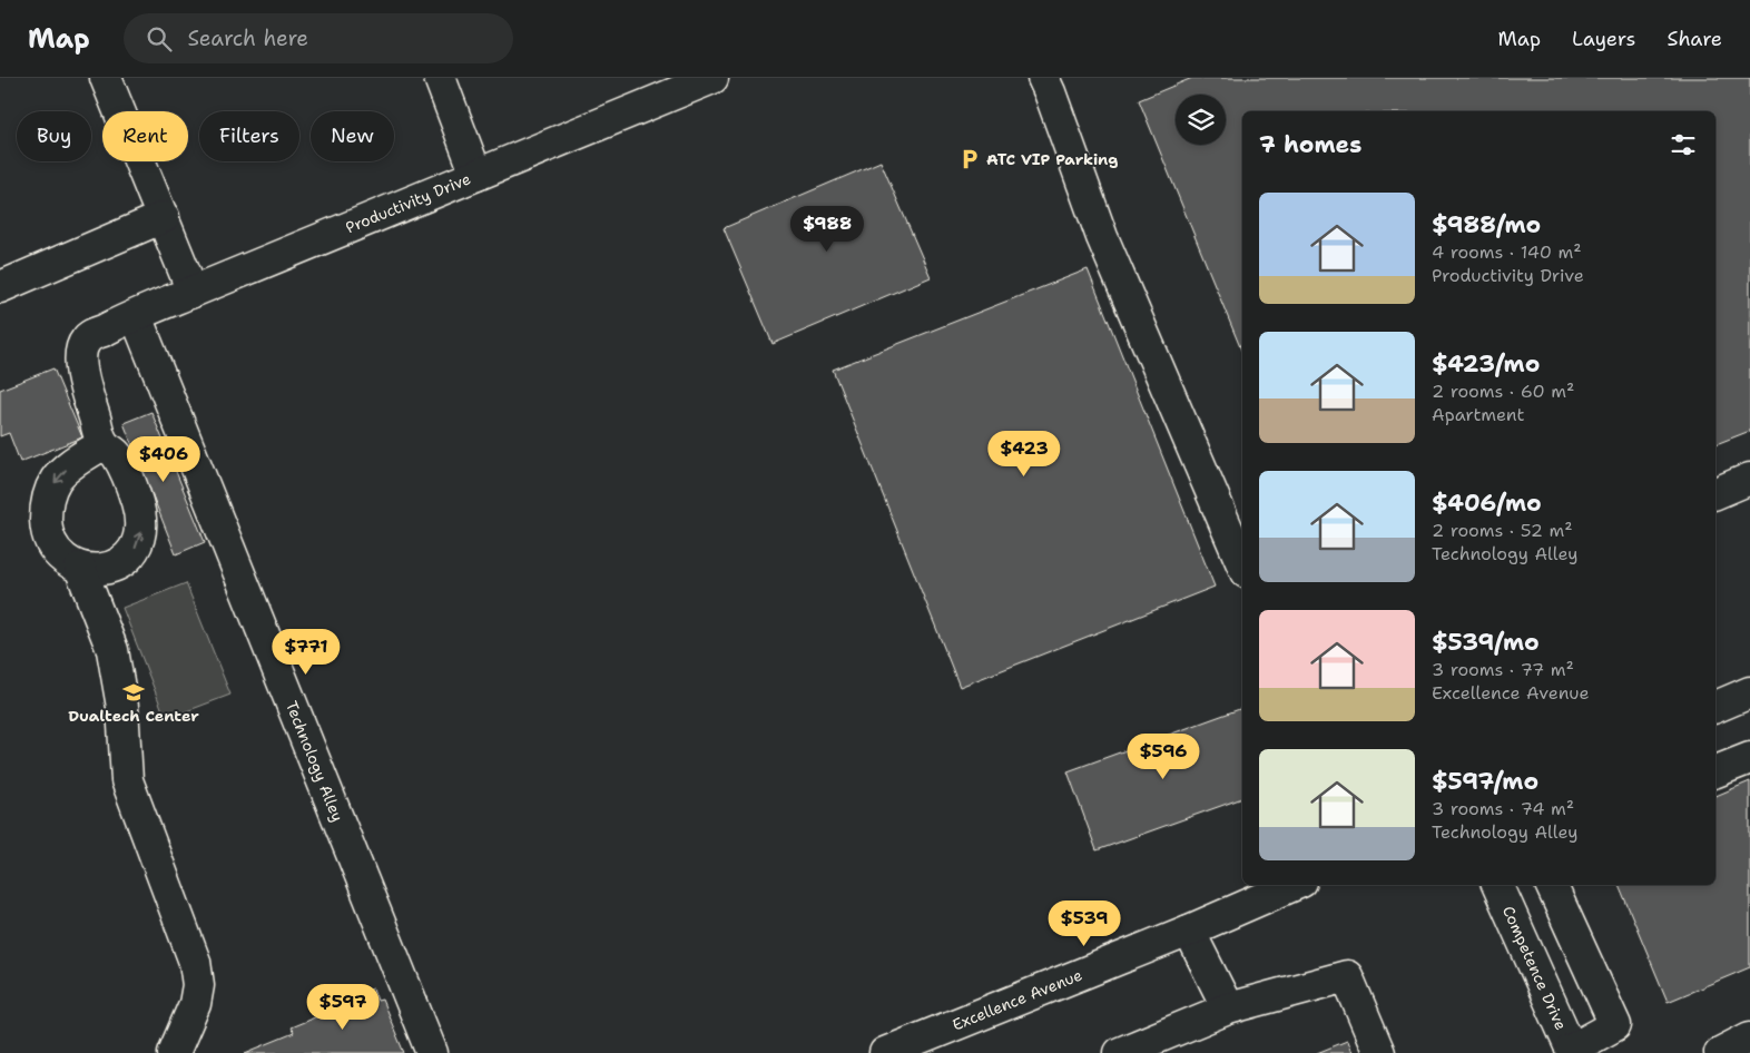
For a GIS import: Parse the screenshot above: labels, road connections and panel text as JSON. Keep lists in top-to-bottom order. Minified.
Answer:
{"streets":{"street":["Productivity Drive","Technology Alley","Competence Drive","Excellence Avenue"]},"crossings":[["Productivity Drive","Technology Alley"]],"places":{"parking":["ATC VIP Parking"],"school or university":["Dualtech Center"]},"page":{"header":"Map","search":"Search here","nav":["Map","Layers","Share"],"chip":["Buy","Rent","Filters","New"],"heading":"7 homes","list":[{"name":"$988/mo","note":"4 rooms · 140 m² · Productivity Drive"},{"name":"$423/mo","note":"2 rooms · 60 m² · Apartment"},{"name":"$406/mo","note":"2 rooms · 52 m² · Technology Alley"},{"name":"$539/mo","note":"3 rooms · 77 m² · Excellence Avenue"},{"name":"$597/mo","note":"3 rooms · 74 m² · Technology Alley"}],"price":["$988","$423","$406","$771","$596","$539","$597"]}}
